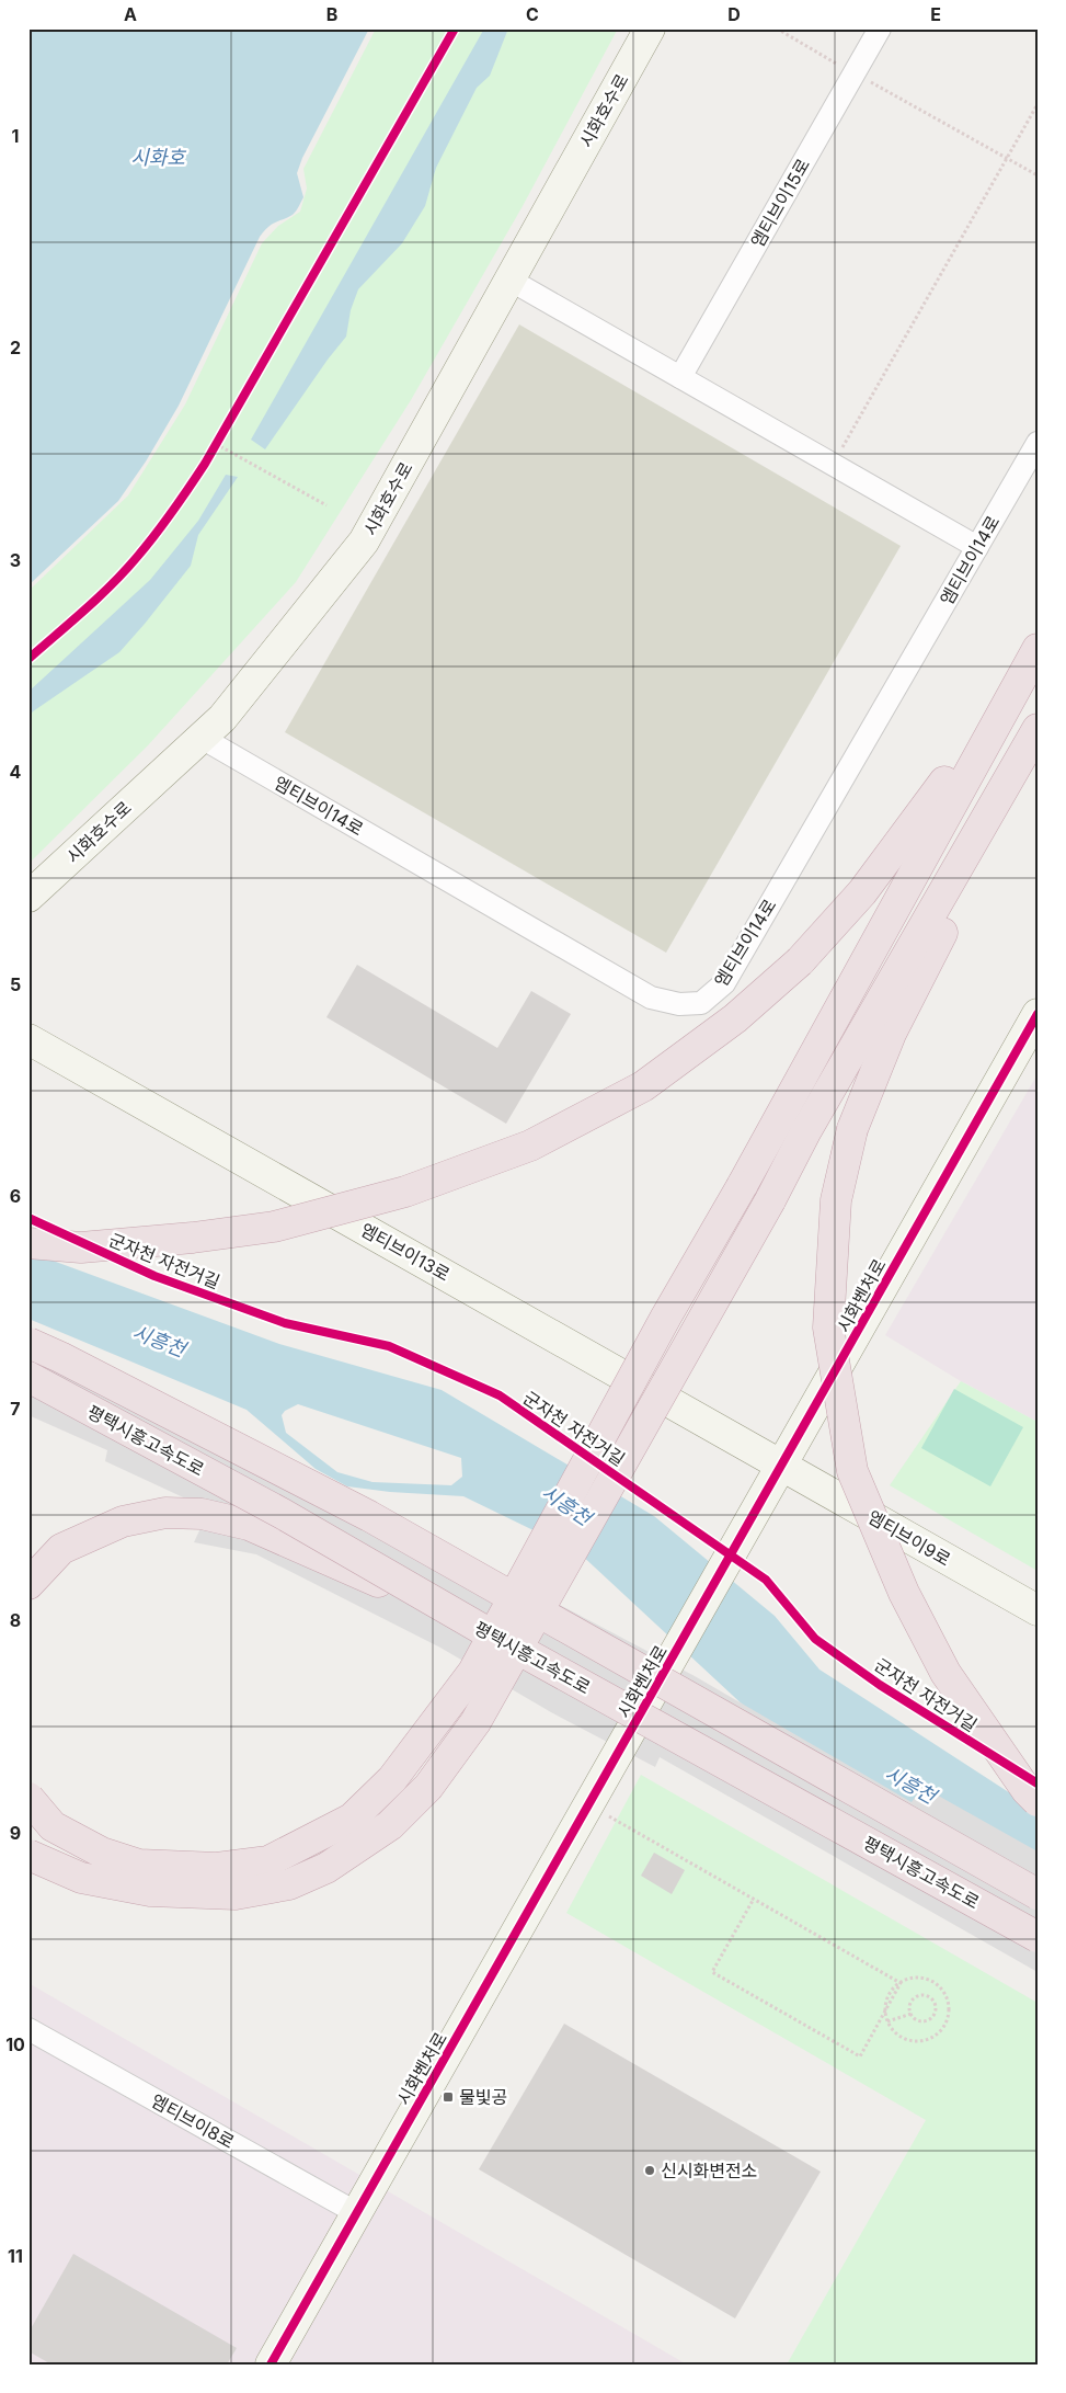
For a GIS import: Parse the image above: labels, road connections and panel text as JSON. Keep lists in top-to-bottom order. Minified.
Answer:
{"streets":{"highway":["평택시흥고속도로"],"street":["시화호수로","엠티브이15로","엠티브이14로","엠티브이13로","시화벤처로","엠티브이9로","엠티브이8로"],"cycle path":["군자천 자전거길"]},"crossings":[["시화호수로","엠티브이14로"],["엠티브이13로","시화벤처로"],["엠티브이13로","엠티브이9로"],["시화벤처로","엠티브이9로"],["시화벤처로","엠티브이8로"]],"water":["시화호","시흥천"],"places":{"transit":["물빛공"],"other":["신시화변전소"]},"grid":{"columns":["A","B","C","D","E"],"rows":["1","2","3","4","5","6","7","8","9","10","11"]}}
